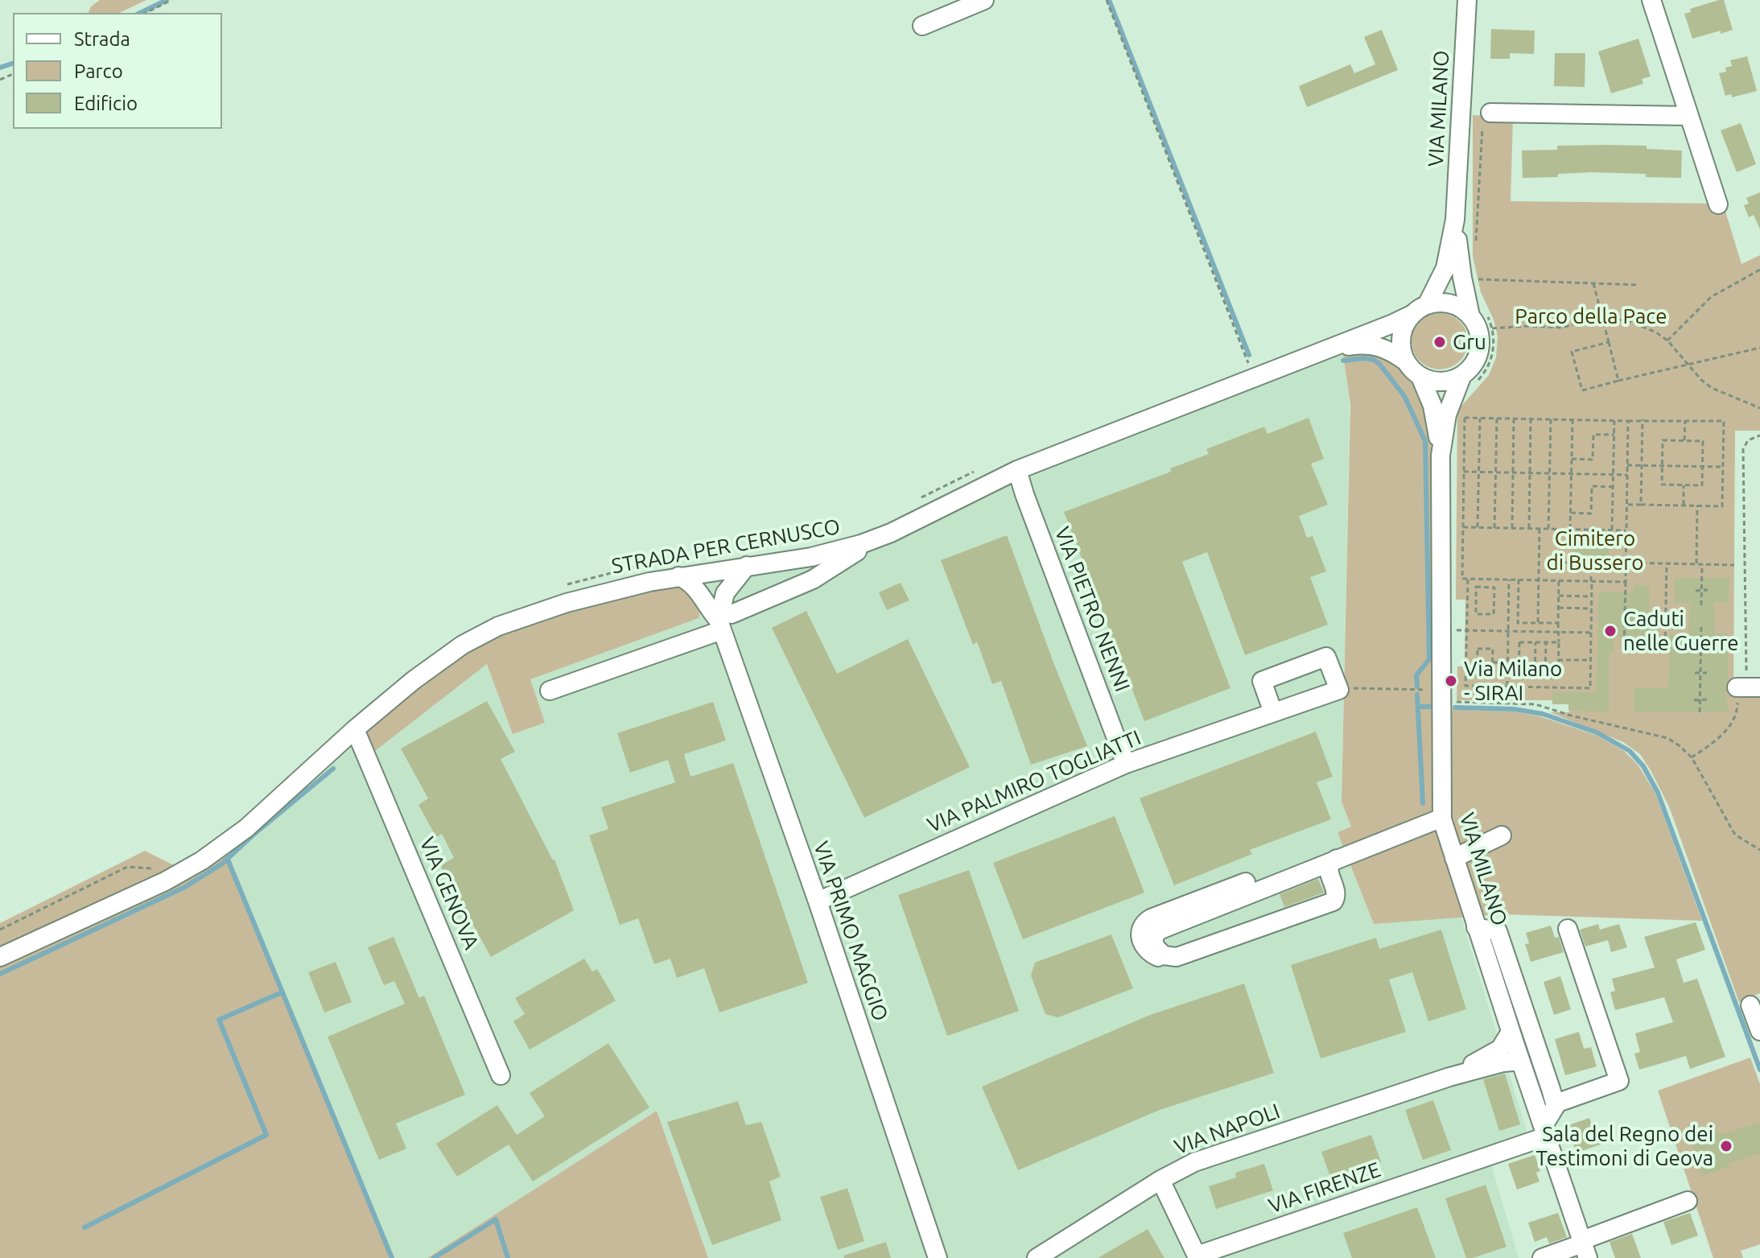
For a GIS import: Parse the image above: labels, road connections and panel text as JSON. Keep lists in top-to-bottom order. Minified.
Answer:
{"streets":{"street":["VIA MILANO","STRADA PER CERNUSCO","VIA PIETRO NENNI","VIA PALMIRO TOGLIATTI","VIA GENOVA","VIA PRIMO MAGGIO","VIA NAPOLI","VIA FIRENZE"]},"crossings":[["VIA MILANO","STRADA PER CERNUSCO"],["VIA MILANO","VIA NAPOLI"],["VIA MILANO","VIA FIRENZE"],["STRADA PER CERNUSCO","VIA PIETRO NENNI"],["STRADA PER CERNUSCO","VIA GENOVA"],["STRADA PER CERNUSCO","VIA PRIMO MAGGIO"],["VIA PIETRO NENNI","VIA PALMIRO TOGLIATTI"],["VIA PALMIRO TOGLIATTI","VIA PRIMO MAGGIO"],["VIA NAPOLI","VIA FIRENZE"]],"parks":["Parco della Pace","Cimitero di Bussero"],"places":["Gru","Caduti nelle Guerre","Via Milano - SIRAI","Sala del Regno dei Testimoni di Geova"],"legend":["Strada","Parco","Edificio"]}
